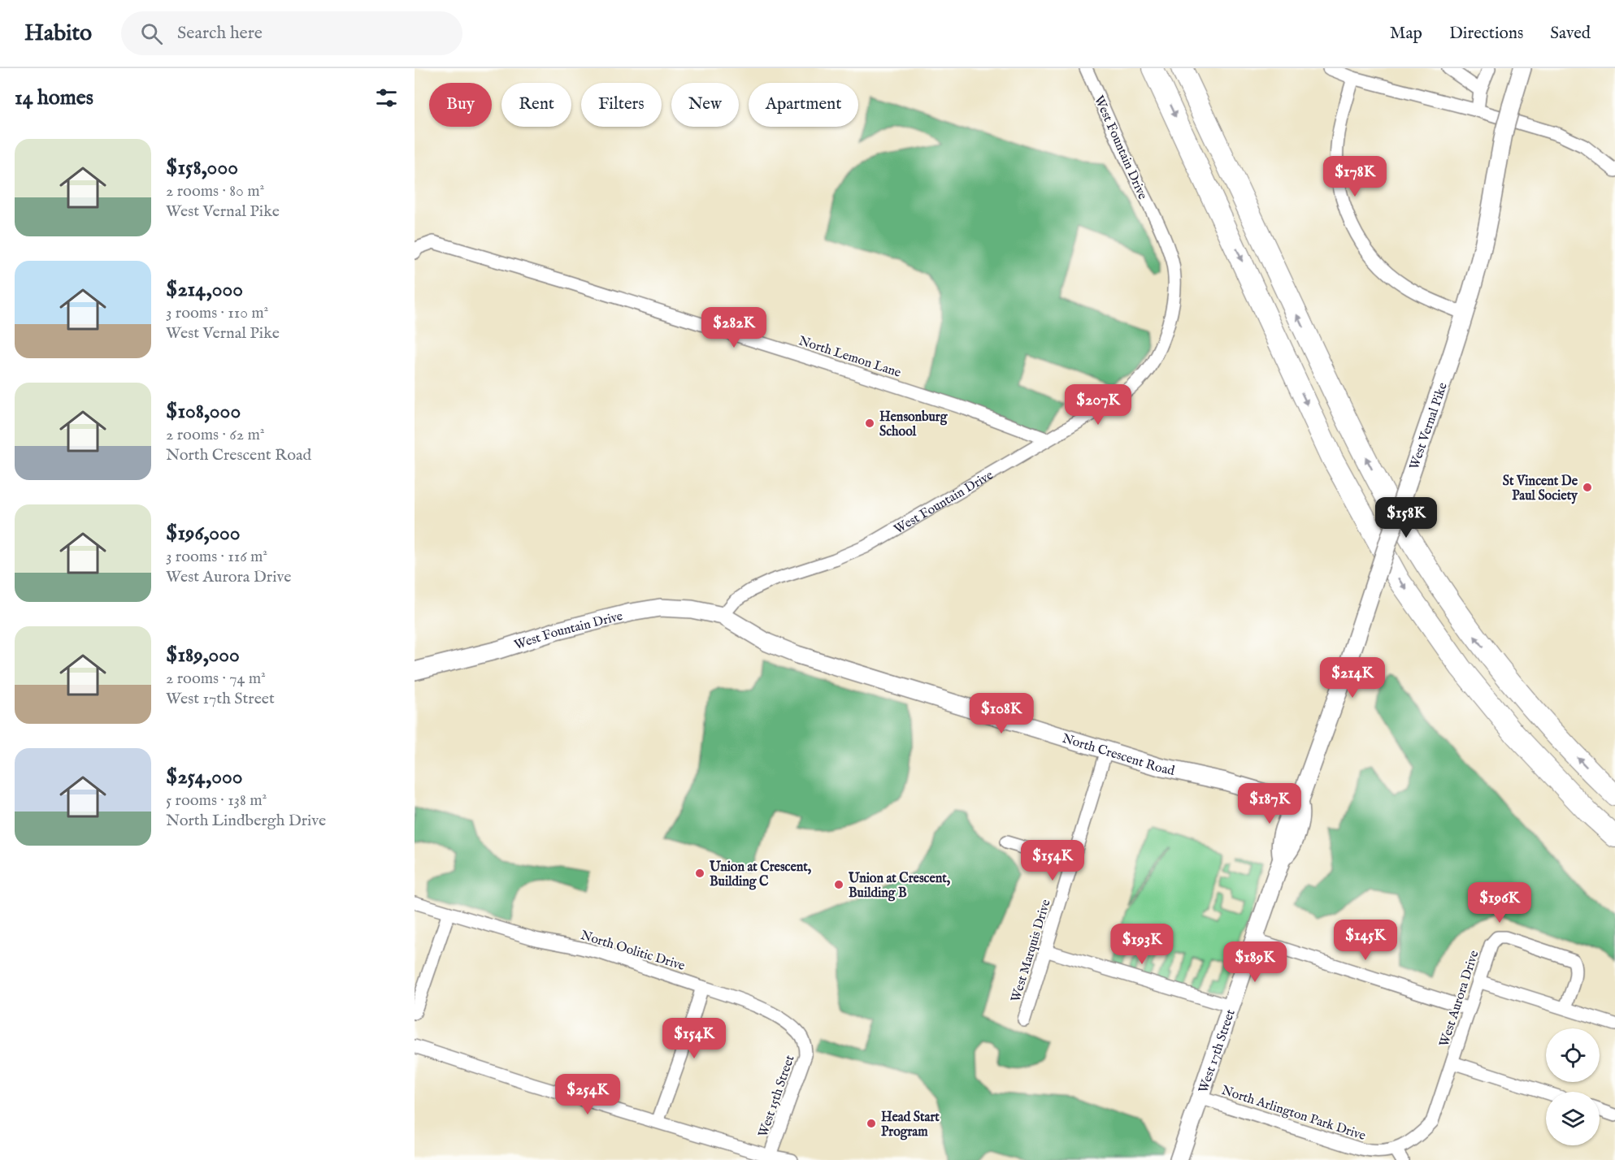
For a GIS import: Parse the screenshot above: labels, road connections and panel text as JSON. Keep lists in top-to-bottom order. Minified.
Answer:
{"streets":{"main road":["West Fountain Drive","West Vernal Pike","North Crescent Road","West 17th Street"],"street":["North Lemon Lane","North Oolitic Drive","West Marquis Drive","West Aurora Drive","West 15th Street","North Arlington Park Drive"]},"crossings":[["West Fountain Drive","North Lemon Lane"],["West Fountain Drive","North Crescent Road"],["West Vernal Pike","North Crescent Road"],["West Vernal Pike","West 17th Street"],["North Crescent Road","West Marquis Drive"],["North Crescent Road","West 17th Street"],["North Oolitic Drive","West 15th Street"],["West Aurora Drive","North Arlington Park Drive"],["West 17th Street","North Arlington Park Drive"]],"places":["Hensonburg School","St Vincent De Paul Society","Union at Crescent, Building C","Union at Crescent, Building B","Head Start Program"],"page":{"header":"Habito","search":"Search here","nav":["Map","Directions","Saved"],"heading":"14 homes","chip":["Buy","Rent","Filters","New","Apartment"],"list":[{"name":"$158,000","note":"2 rooms · 80 m² · West Vernal Pike"},{"name":"$214,000","note":"3 rooms · 110 m² · West Vernal Pike"},{"name":"$108,000","note":"2 rooms · 62 m² · North Crescent Road"},{"name":"$196,000","note":"3 rooms · 116 m² · West Aurora Drive"},{"name":"$189,000","note":"2 rooms · 74 m² · West 17th Street"},{"name":"$254,000","note":"5 rooms · 138 m² · North Lindbergh Drive"}],"price":["$178K","$282K","$207K","$158K","$214K","$108K","$187K","$154K","$196K","$145K","$193K","$189K","$154K","$254K"]}}
